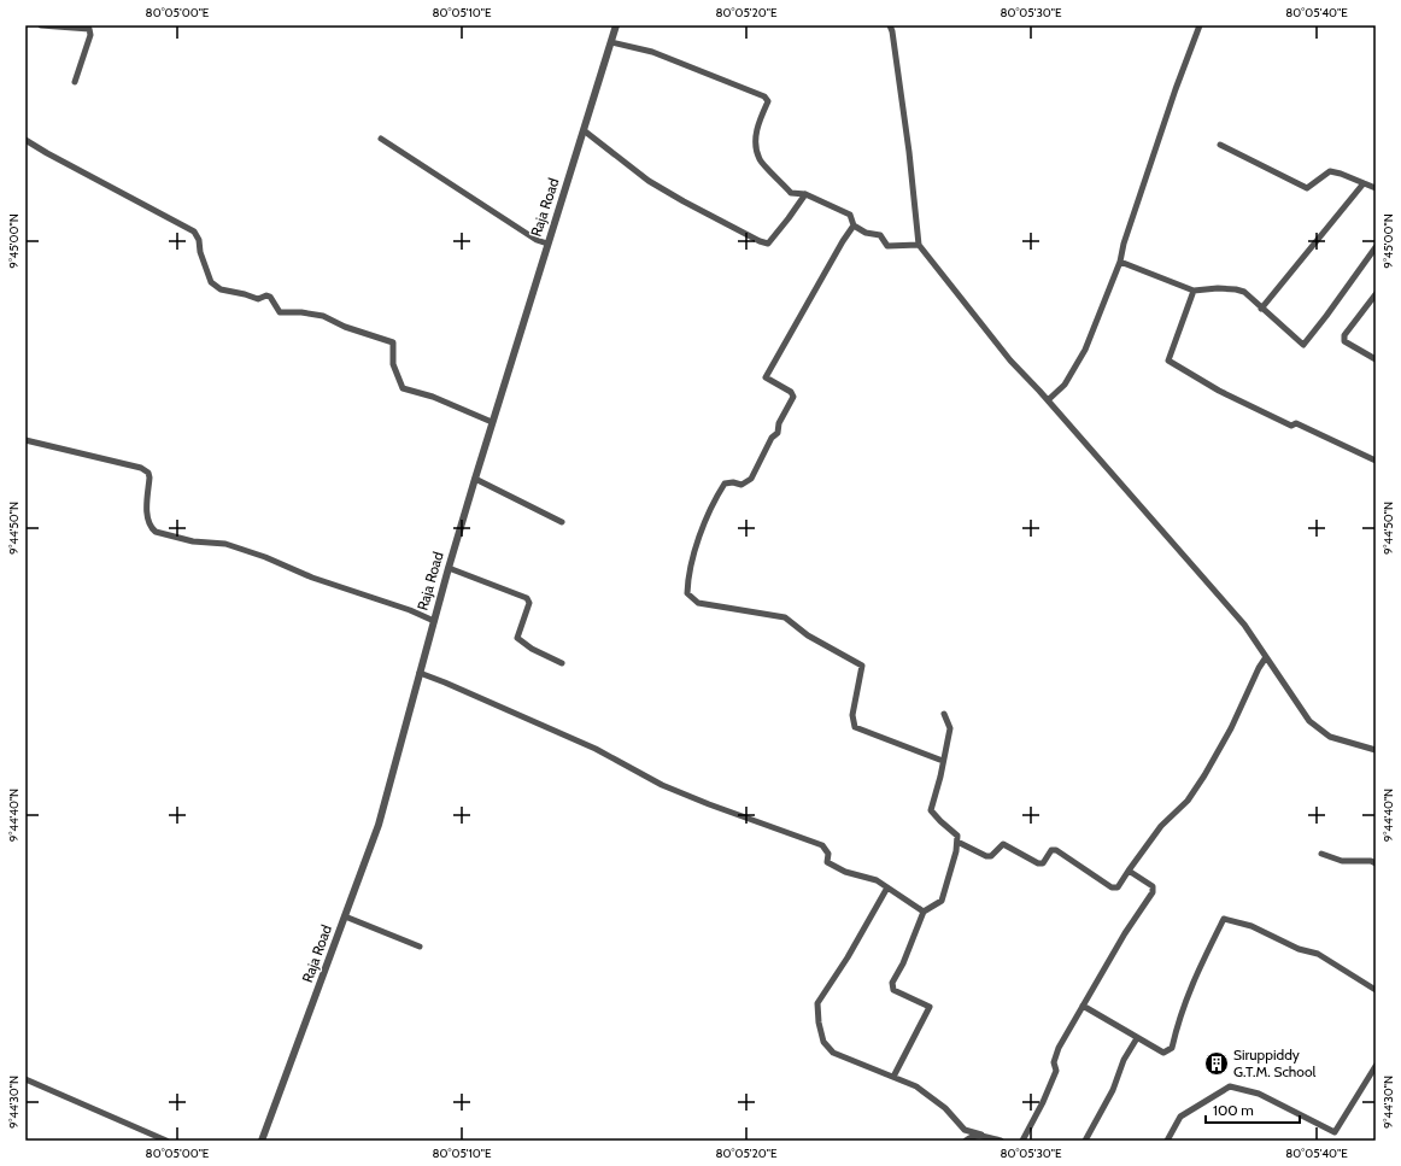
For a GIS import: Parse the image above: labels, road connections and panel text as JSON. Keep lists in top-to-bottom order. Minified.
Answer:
{"streets":{"street":["Raja Road"]},"places":{"building":["Siruppiddy G.T.M. School"]},"scale_bar":"100 m","coordinates":["80°05'00\"E","80°05'10\"E","80°05'20\"E","80°05'30\"E","80°05'40\"E","9°45'00\"N","9°44'50\"N","9°44'40\"N","9°44'30\"N"]}
